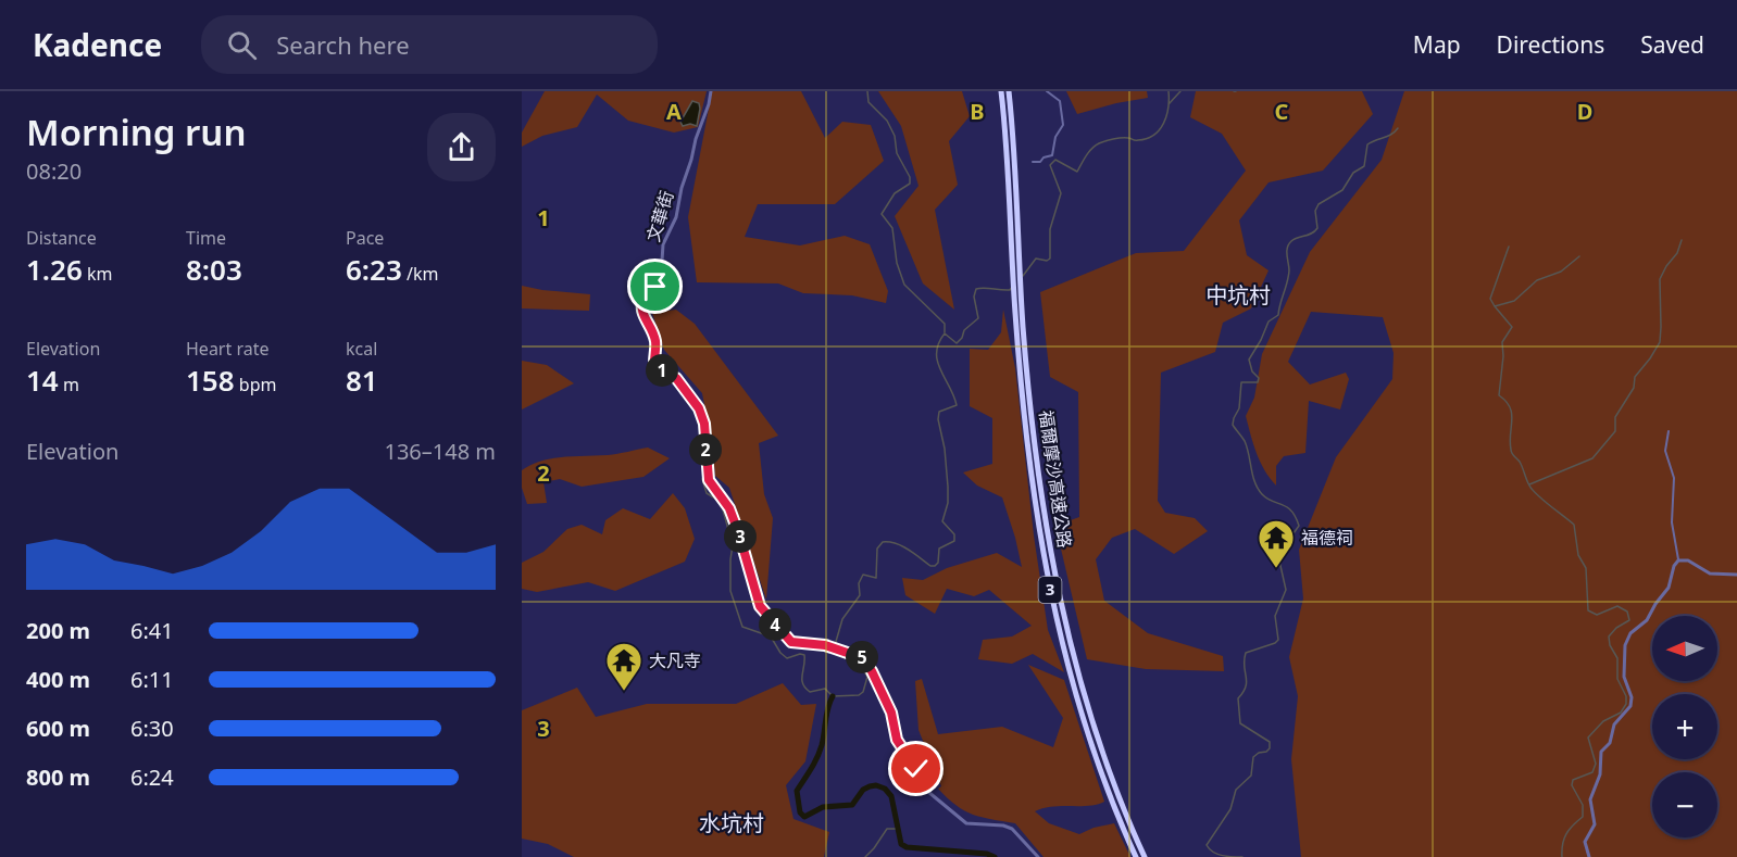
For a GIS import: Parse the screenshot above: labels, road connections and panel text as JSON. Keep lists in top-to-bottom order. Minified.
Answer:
{"streets":{"highway":["福爾摩沙高速公路","3"],"street":["文華街"]},"districts":["中坑村","水坑村"],"places":{"temple":["福德祠","大凡寺"]},"north":"left","page":{"header":"Kadence","search":"Search here","nav":["Map","Directions","Saved"],"heading":["Morning run","08:20"],"stats":[["Distance","1.26 km"],["Time","8:03"],["Pace","6:23 /km"],["Elevation","14 m"],["Heart rate","158 bpm"],["kcal","81"]],"pins":["1","2","3","4","5"],"chart":["Elevation","136–148 m"],"list":[{"name":"200 m","note":"6:41"},{"name":"400 m","note":"6:11"},{"name":"600 m","note":"6:30"},{"name":"800 m","note":"6:24"}],"map_buttons":["+","−"]},"grid":{"columns":["A","B","C","D"],"rows":["1","2","3"]}}
